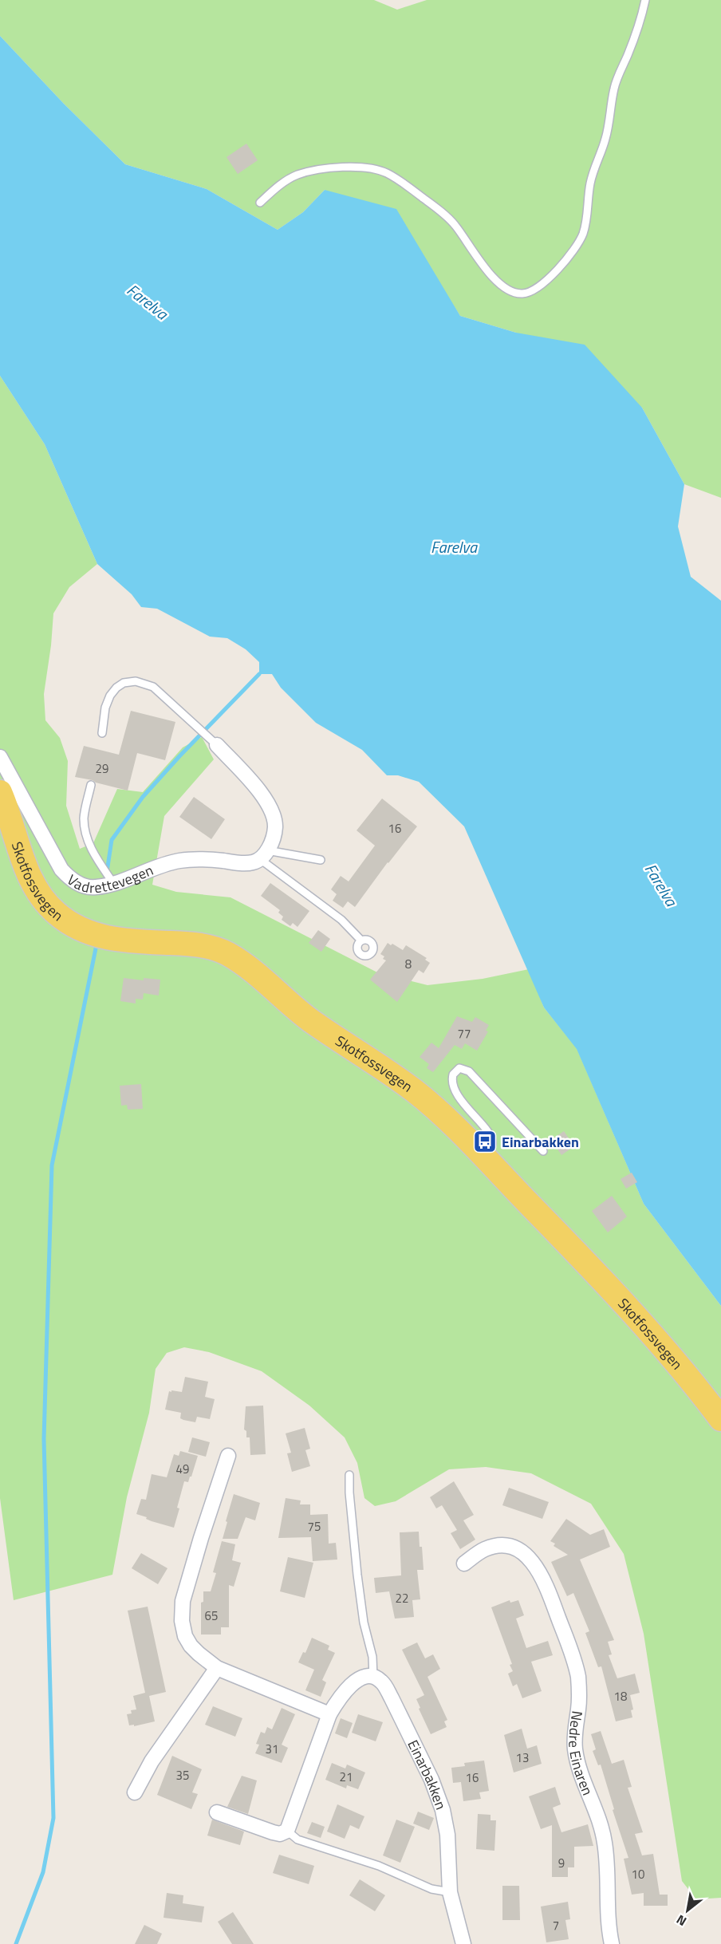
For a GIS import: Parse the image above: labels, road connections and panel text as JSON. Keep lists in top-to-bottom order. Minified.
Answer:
{"streets":{"main road":["Skotfossvegen"],"street":["Vadrettevegen","Nedre Einaren","Einarbakken"]},"water":["Farelva"],"places":{"bus stop":["Einarbakken"]},"house_numbers":["29","16","8","77","49","75","22","65","18","31","13","35","21","16","9","10","7"],"north":"bottom left"}
